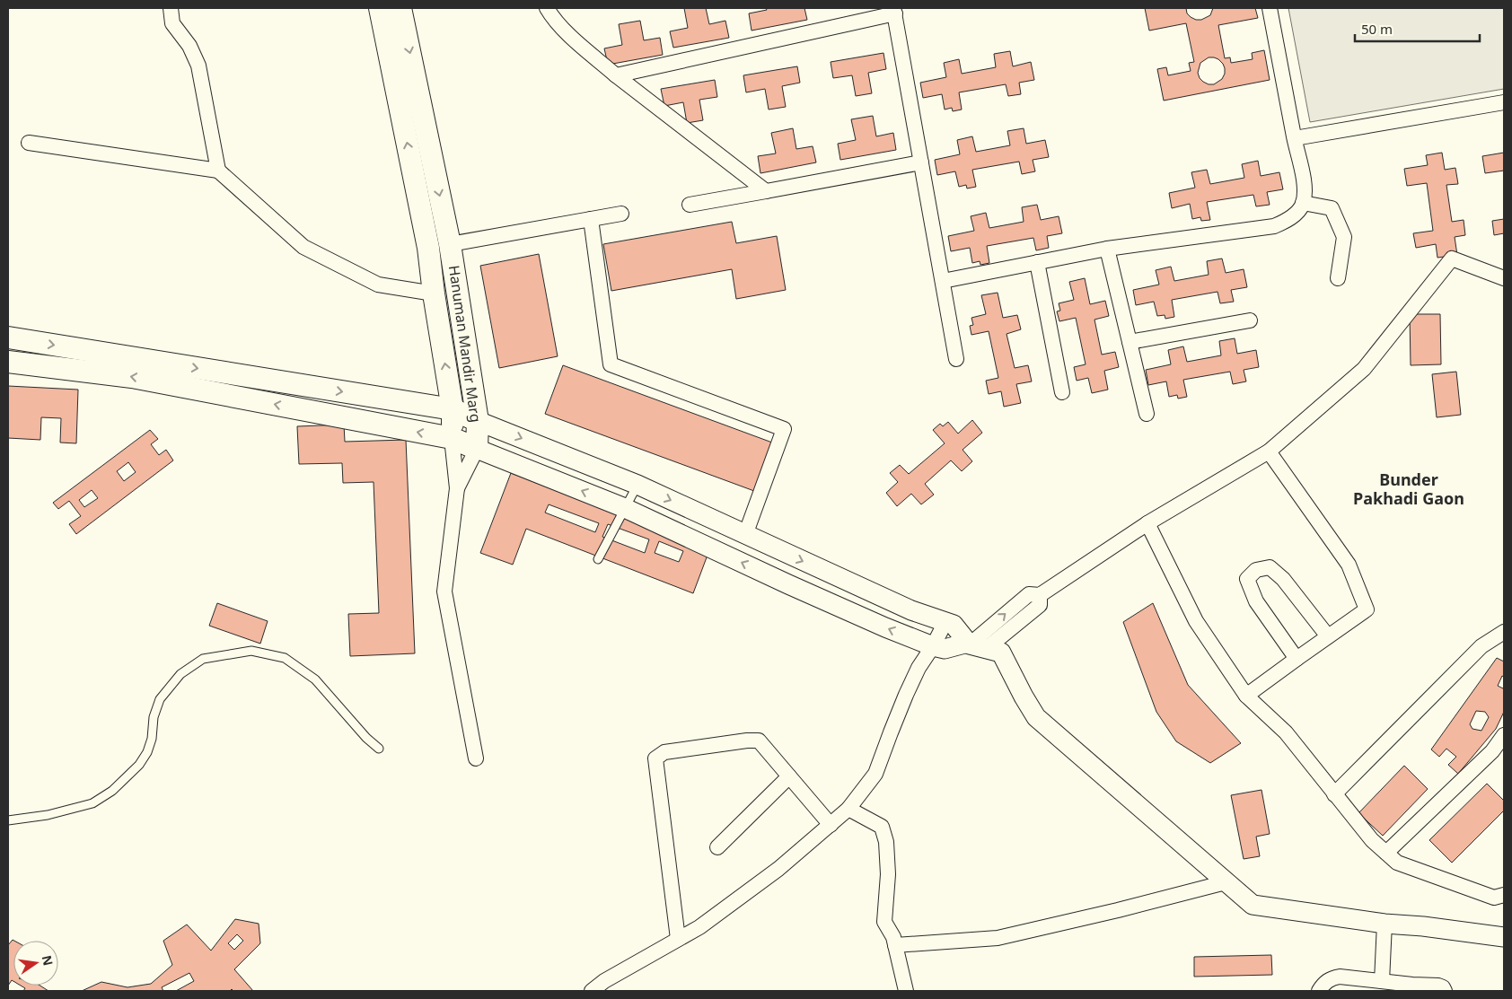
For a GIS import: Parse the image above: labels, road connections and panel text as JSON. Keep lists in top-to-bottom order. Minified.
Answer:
{"streets":{"main road":["Hanuman Mandir Marg"]},"districts":["Bunder Pakhadi Gaon"],"scale_bar":"50 m","north":"right"}
